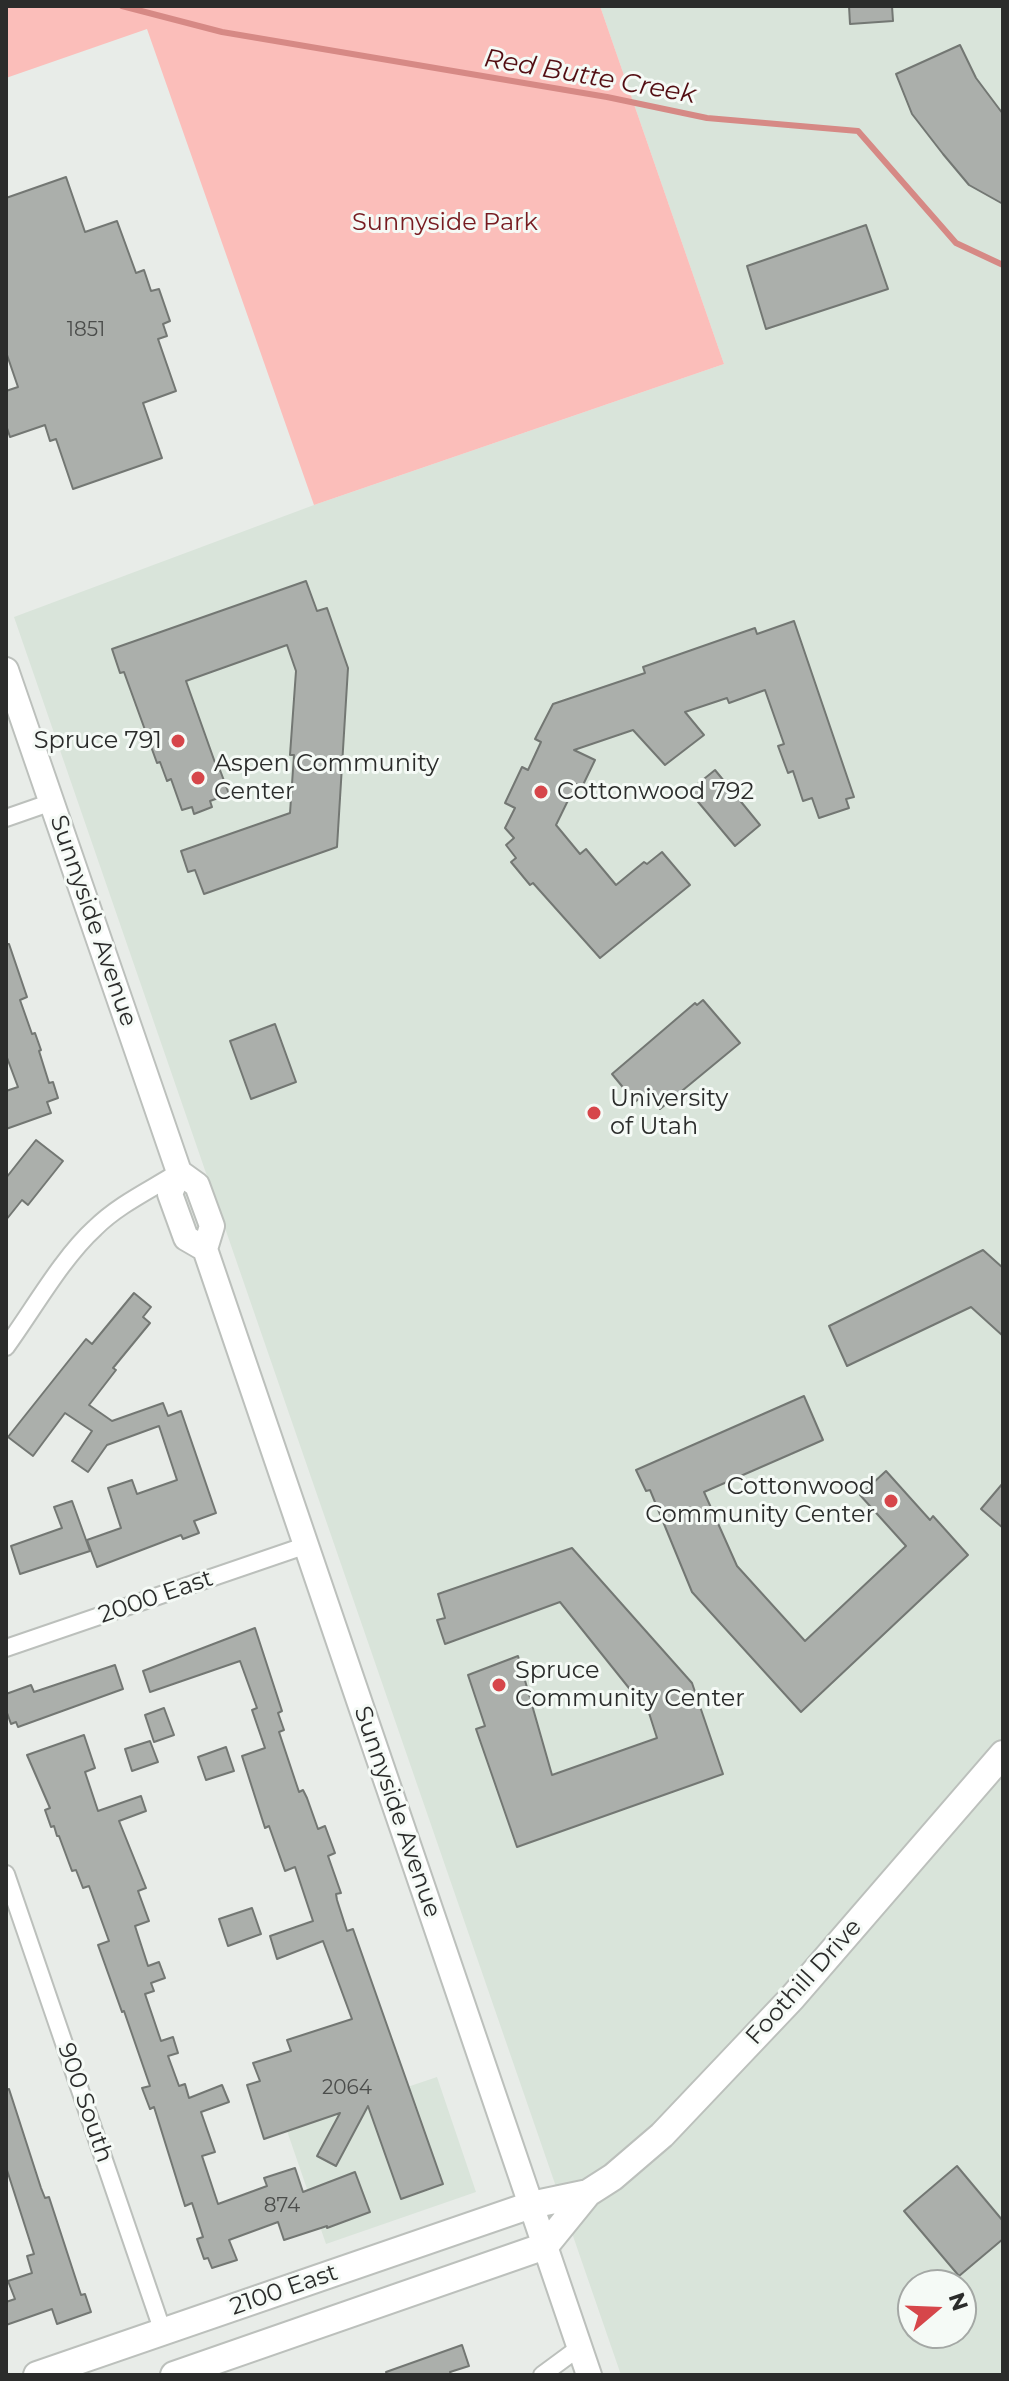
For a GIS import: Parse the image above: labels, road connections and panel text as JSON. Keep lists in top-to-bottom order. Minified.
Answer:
{"streets":{"main road":["Sunnyside Avenue","Foothill Drive","2100 East"],"street":["2000 East","900 South"]},"crossings":[["Sunnyside Avenue","2000 East"],["Sunnyside Avenue","Foothill Drive"],["Sunnyside Avenue","2100 East"],["Foothill Drive","2100 East"],["900 South","2100 East"]],"water":["Red Butte Creek"],"parks":["Sunnyside Park"],"places":["Spruce 791","Aspen Community Center","Cottonwood 792","University of Utah","Cottonwood Community Center","Spruce Community Center"],"house_numbers":["1851","2064","874"],"north":"right"}
